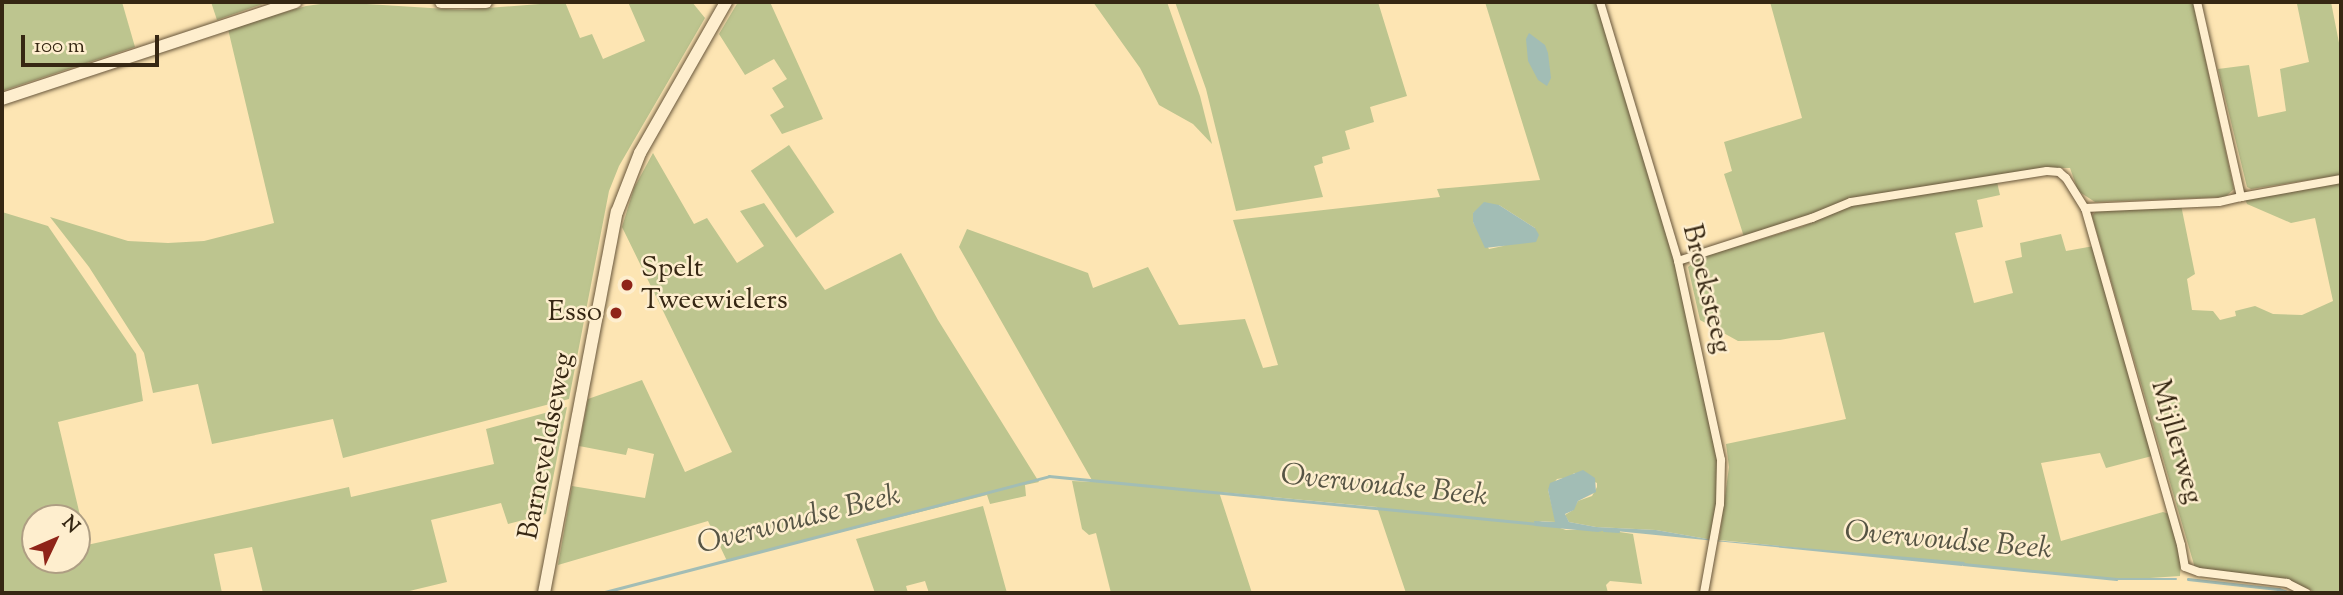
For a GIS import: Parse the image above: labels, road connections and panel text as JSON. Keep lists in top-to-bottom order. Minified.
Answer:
{"streets":{"main road":["Barneveldseweg"],"street":["Broeksteeg","Mijllerweg"]},"crossings":[["Broeksteeg","Mijllerweg"]],"water":["Overwoudse Beek"],"places":["Spelt Tweewielers","Esso"],"scale_bar":"100 m","north":"top right"}
